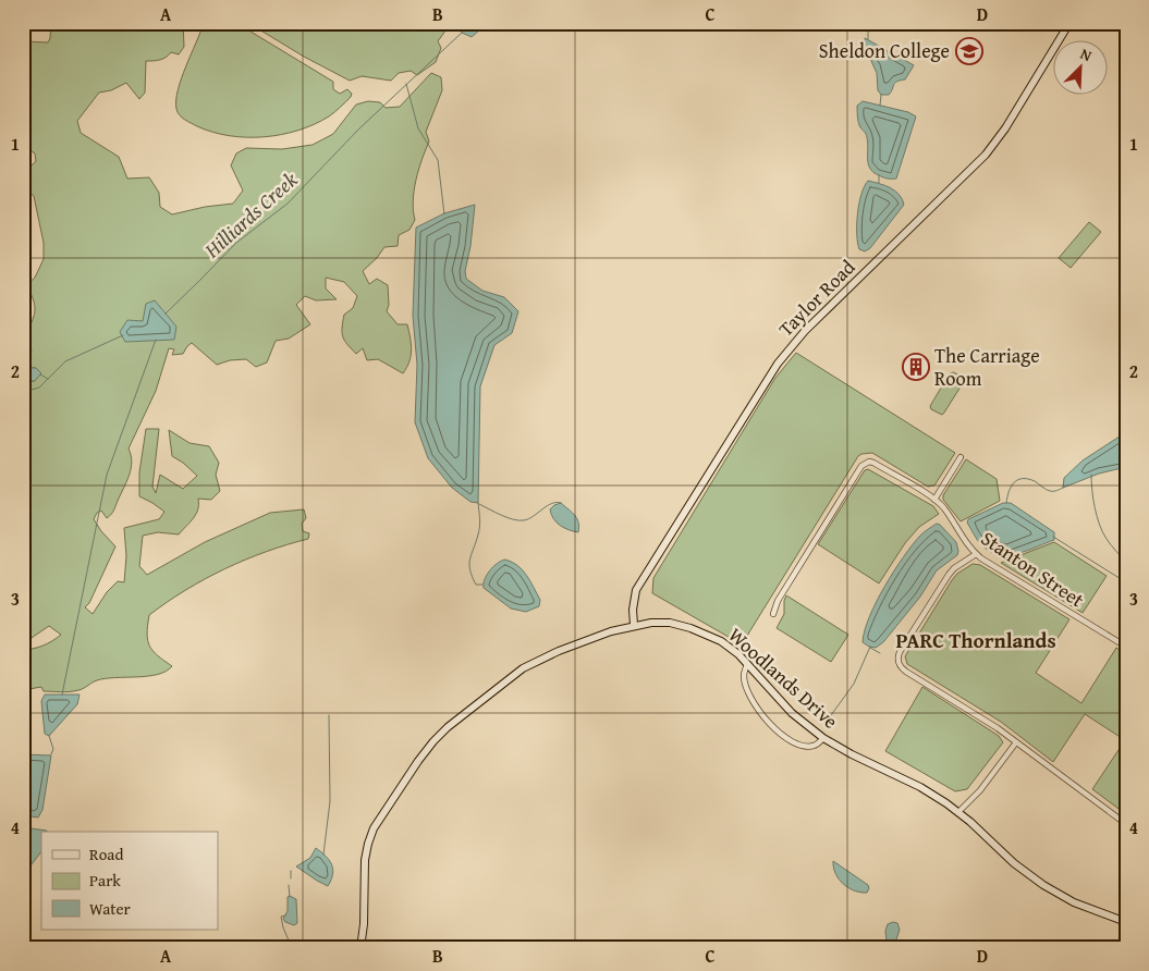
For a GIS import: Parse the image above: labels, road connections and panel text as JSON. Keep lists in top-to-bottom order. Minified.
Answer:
{"streets":{"main road":["Taylor Road","Woodlands Drive"],"street":["Stanton Street"]},"crossings":[["Taylor Road","Woodlands Drive"]],"districts":["PARC Thornlands"],"water":["Hilliards Creek"],"places":{"school or university":["Sheldon College"],"building":["The Carriage Room"]},"legend":["Road","Park","Water"],"north":"top right","grid":{"columns":["A","B","C","D"],"rows":["1","2","3","4"]}}
